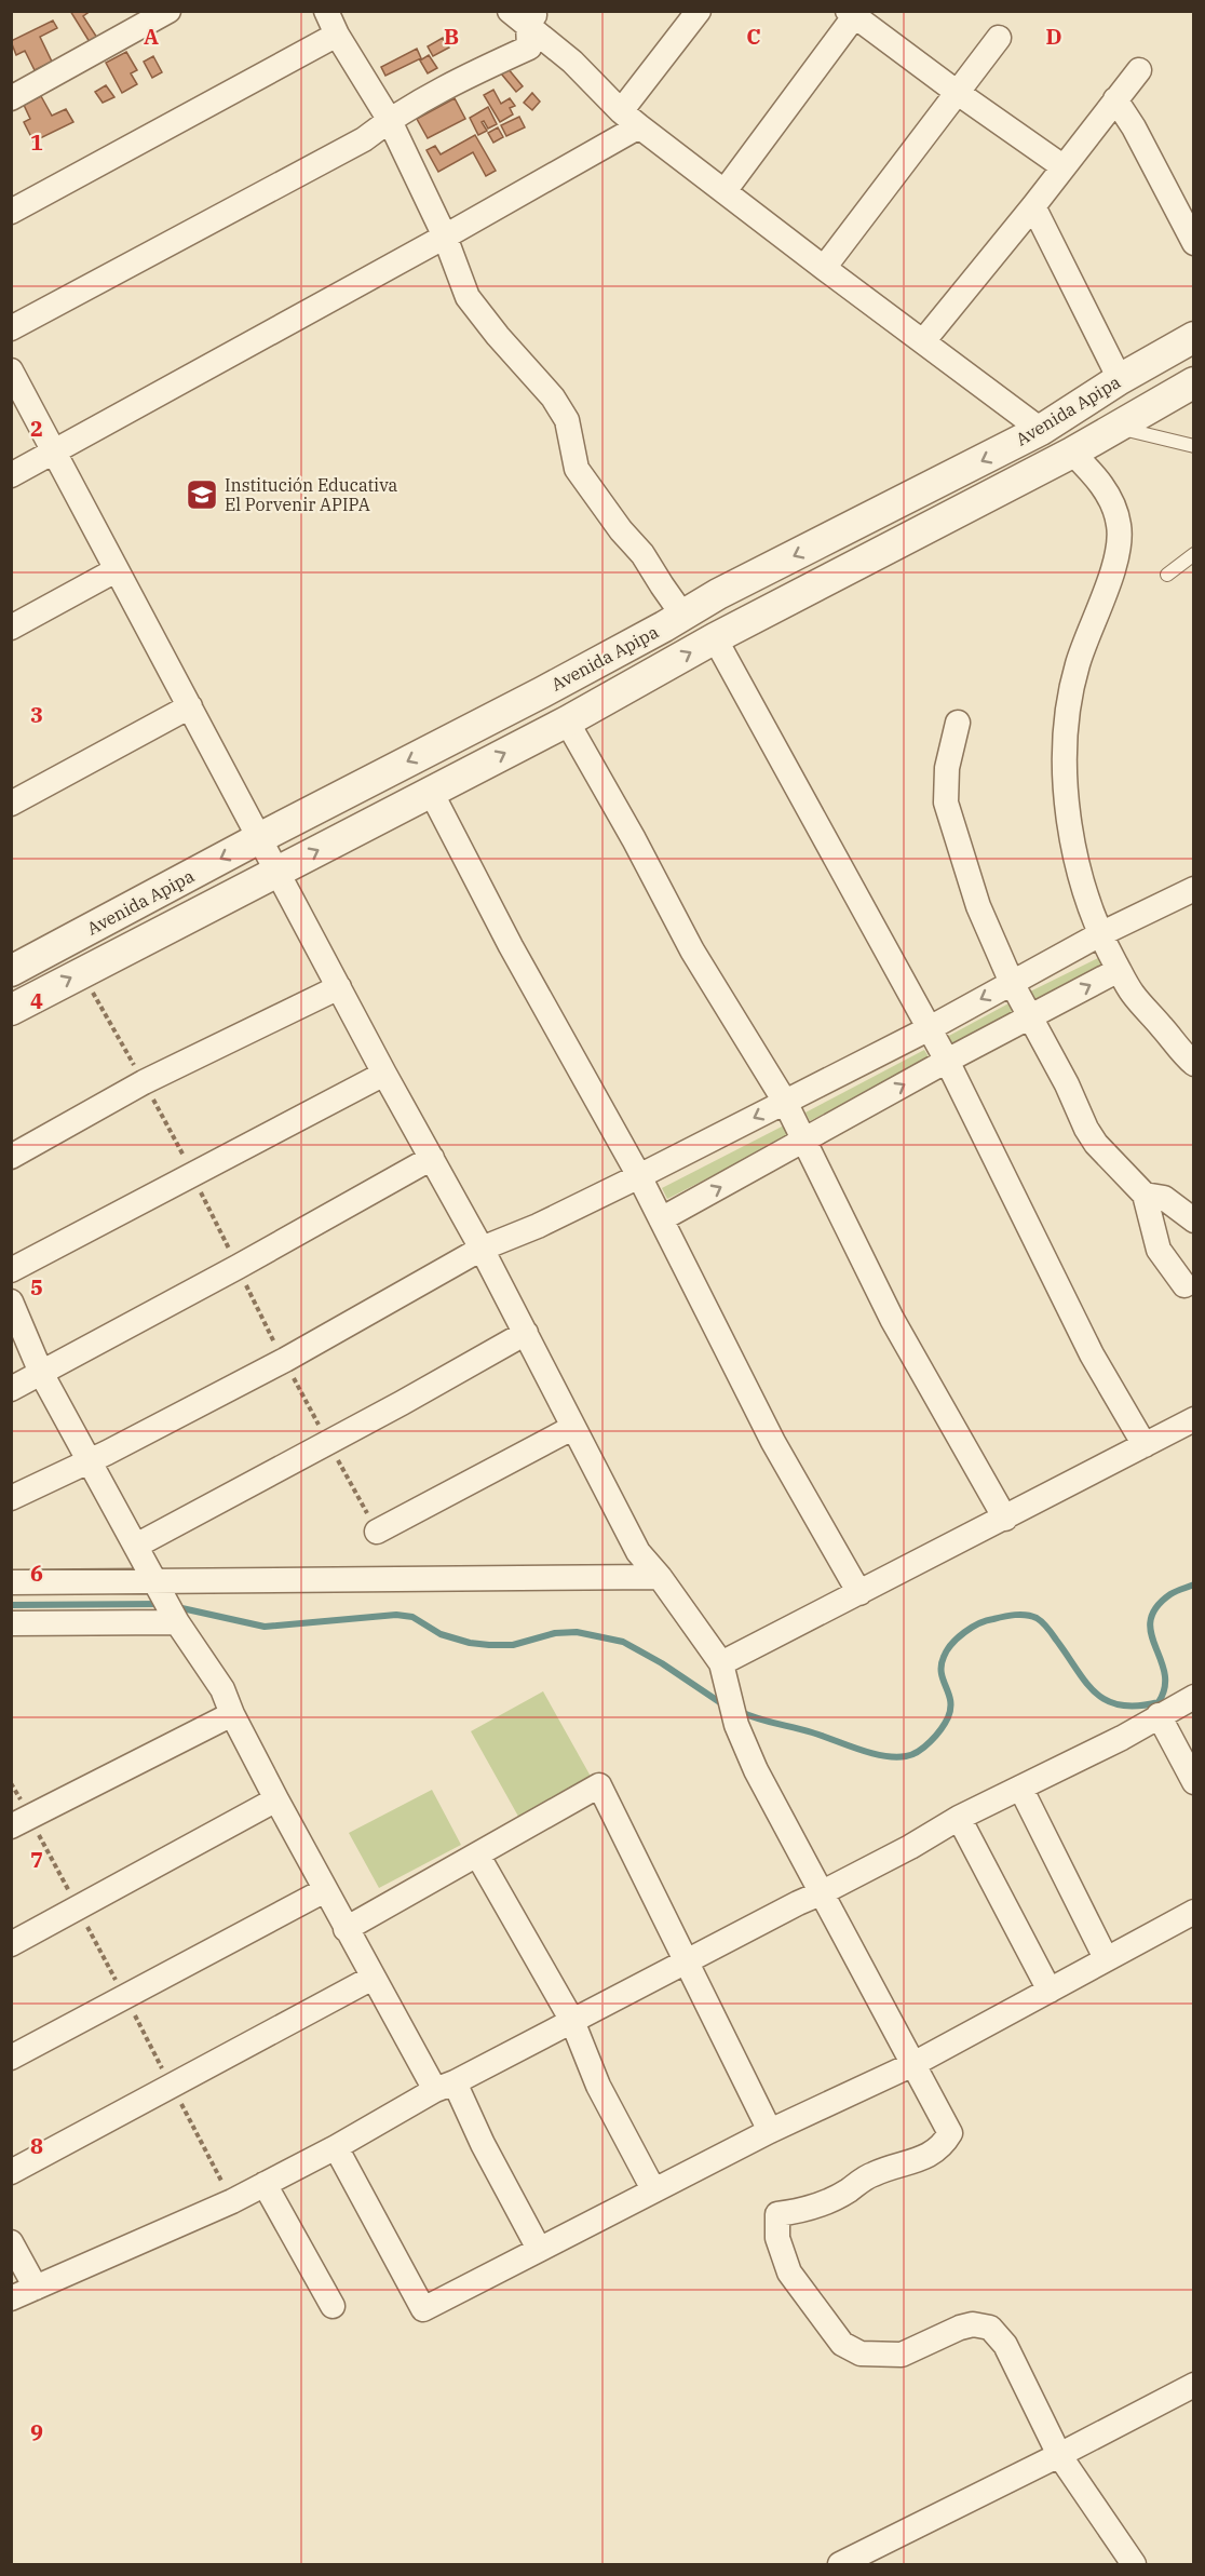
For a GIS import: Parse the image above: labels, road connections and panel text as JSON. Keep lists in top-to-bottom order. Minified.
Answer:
{"streets":{"street":["Avenida Apipa"]},"places":{"school or university":["Institución Educativa El Porvenir APIPA"]},"grid":{"columns":["A","B","C","D"],"rows":["1","2","3","4","5","6","7","8","9"]}}
